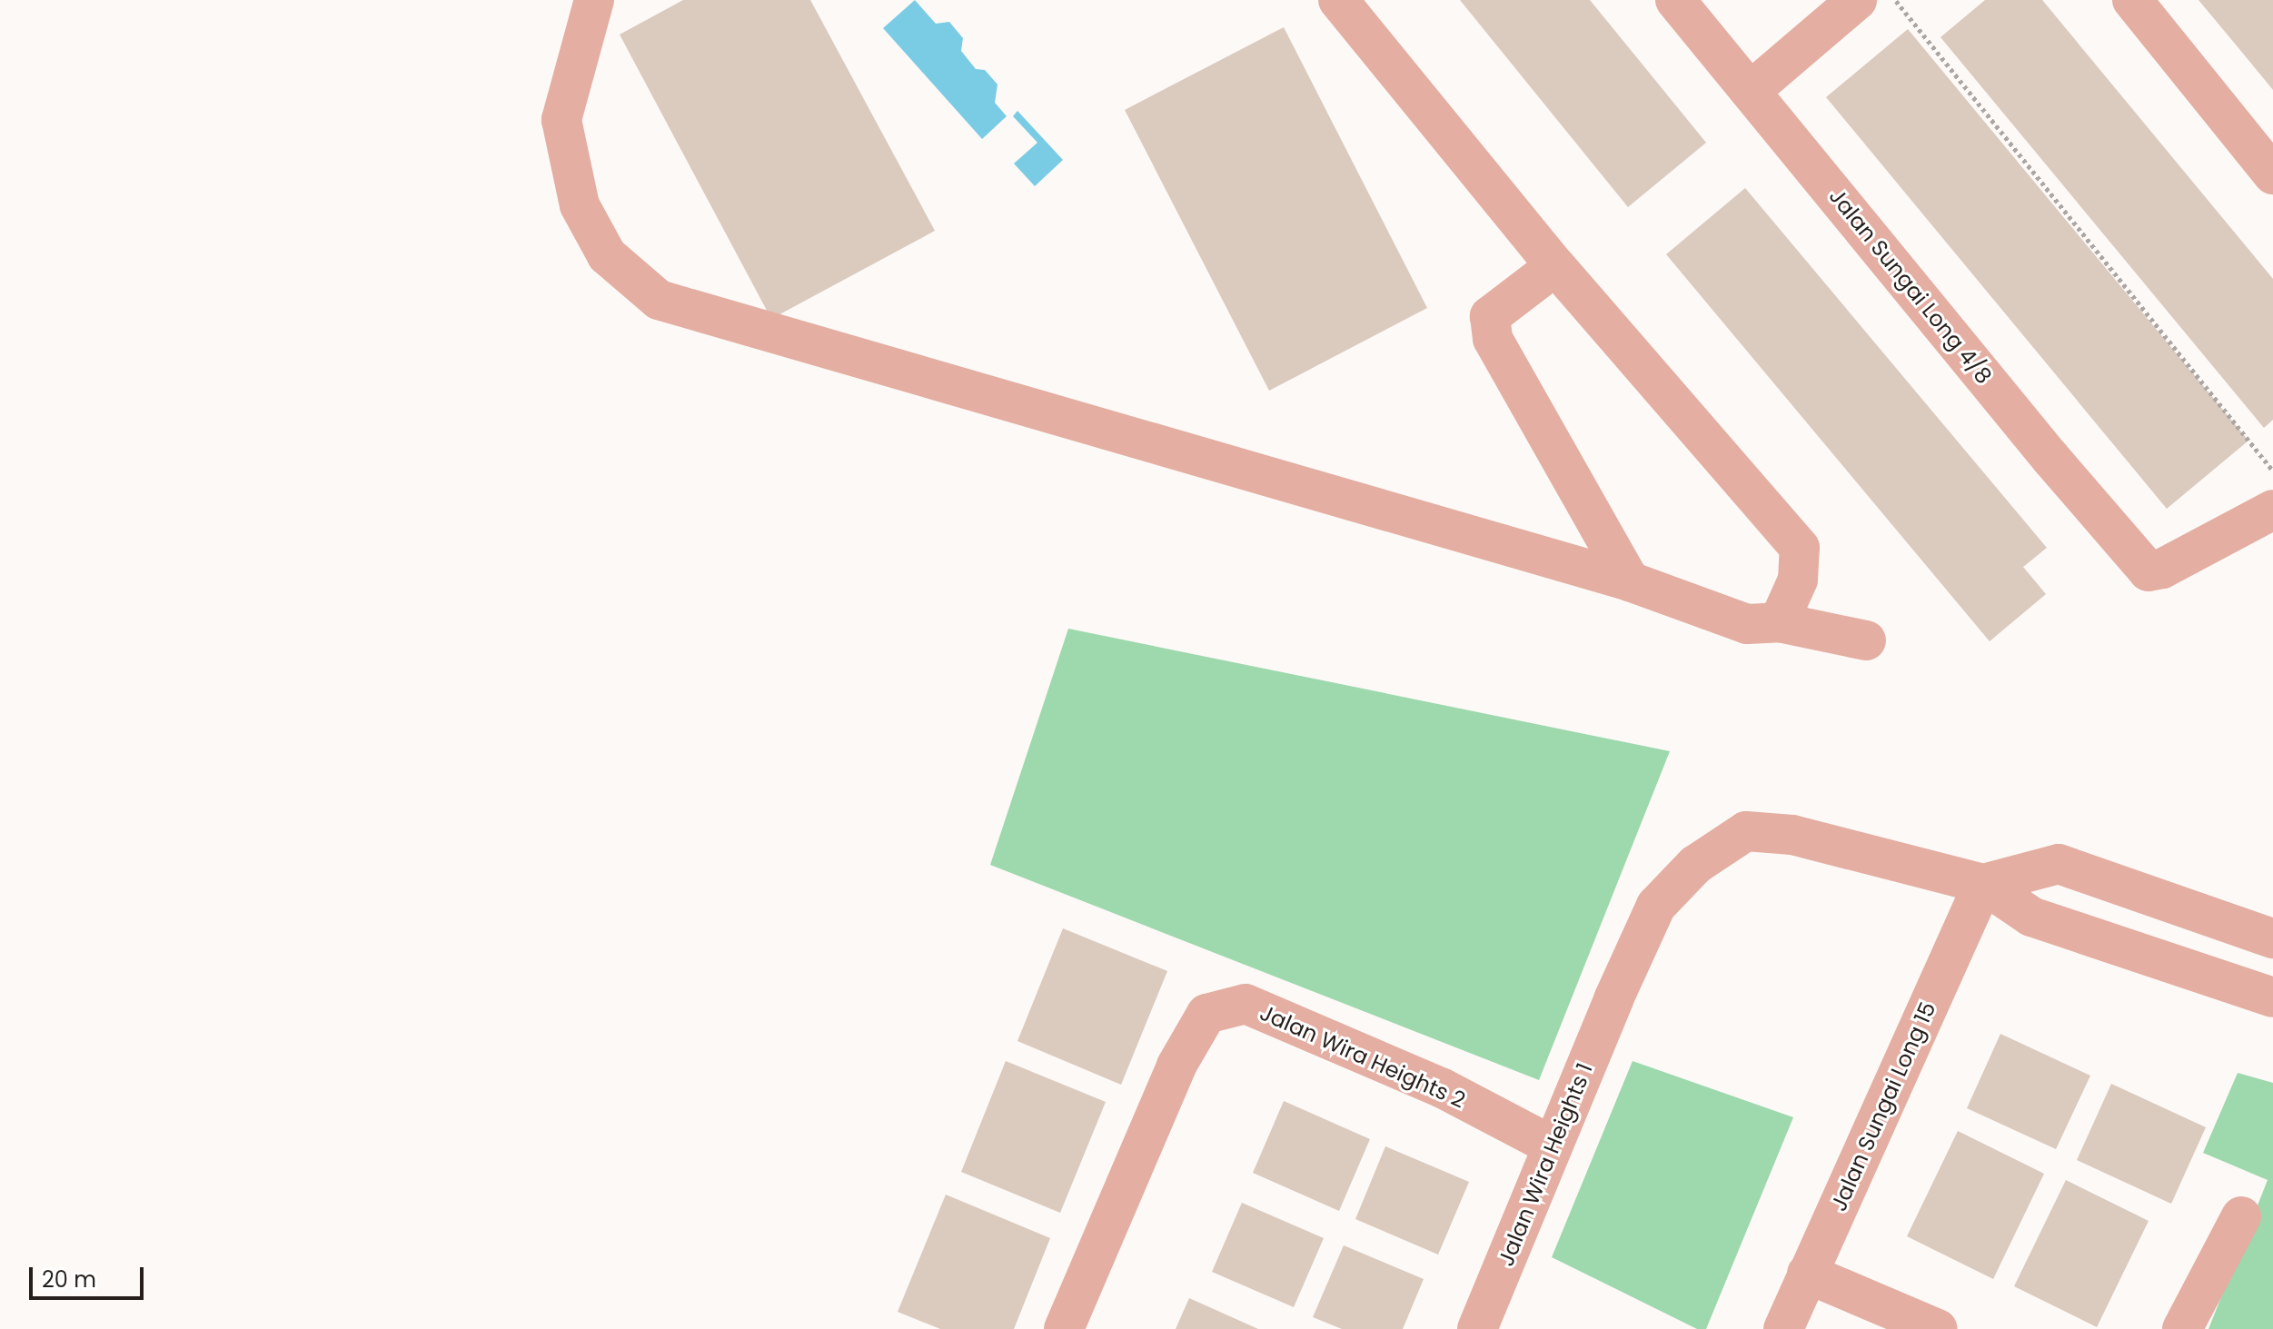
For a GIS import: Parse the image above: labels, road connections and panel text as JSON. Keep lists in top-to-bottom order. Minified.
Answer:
{"streets":{"street":["Jalan Sungai Long 4/8","Jalan Wira Heights 2","Jalan Sungai Long 15","Jalan Wira Heights 1"]},"crossings":[["Jalan Wira Heights 2","Jalan Wira Heights 1"],["Jalan Sungai Long 15","Jalan Wira Heights 1"]],"scale_bar":"20 m"}
